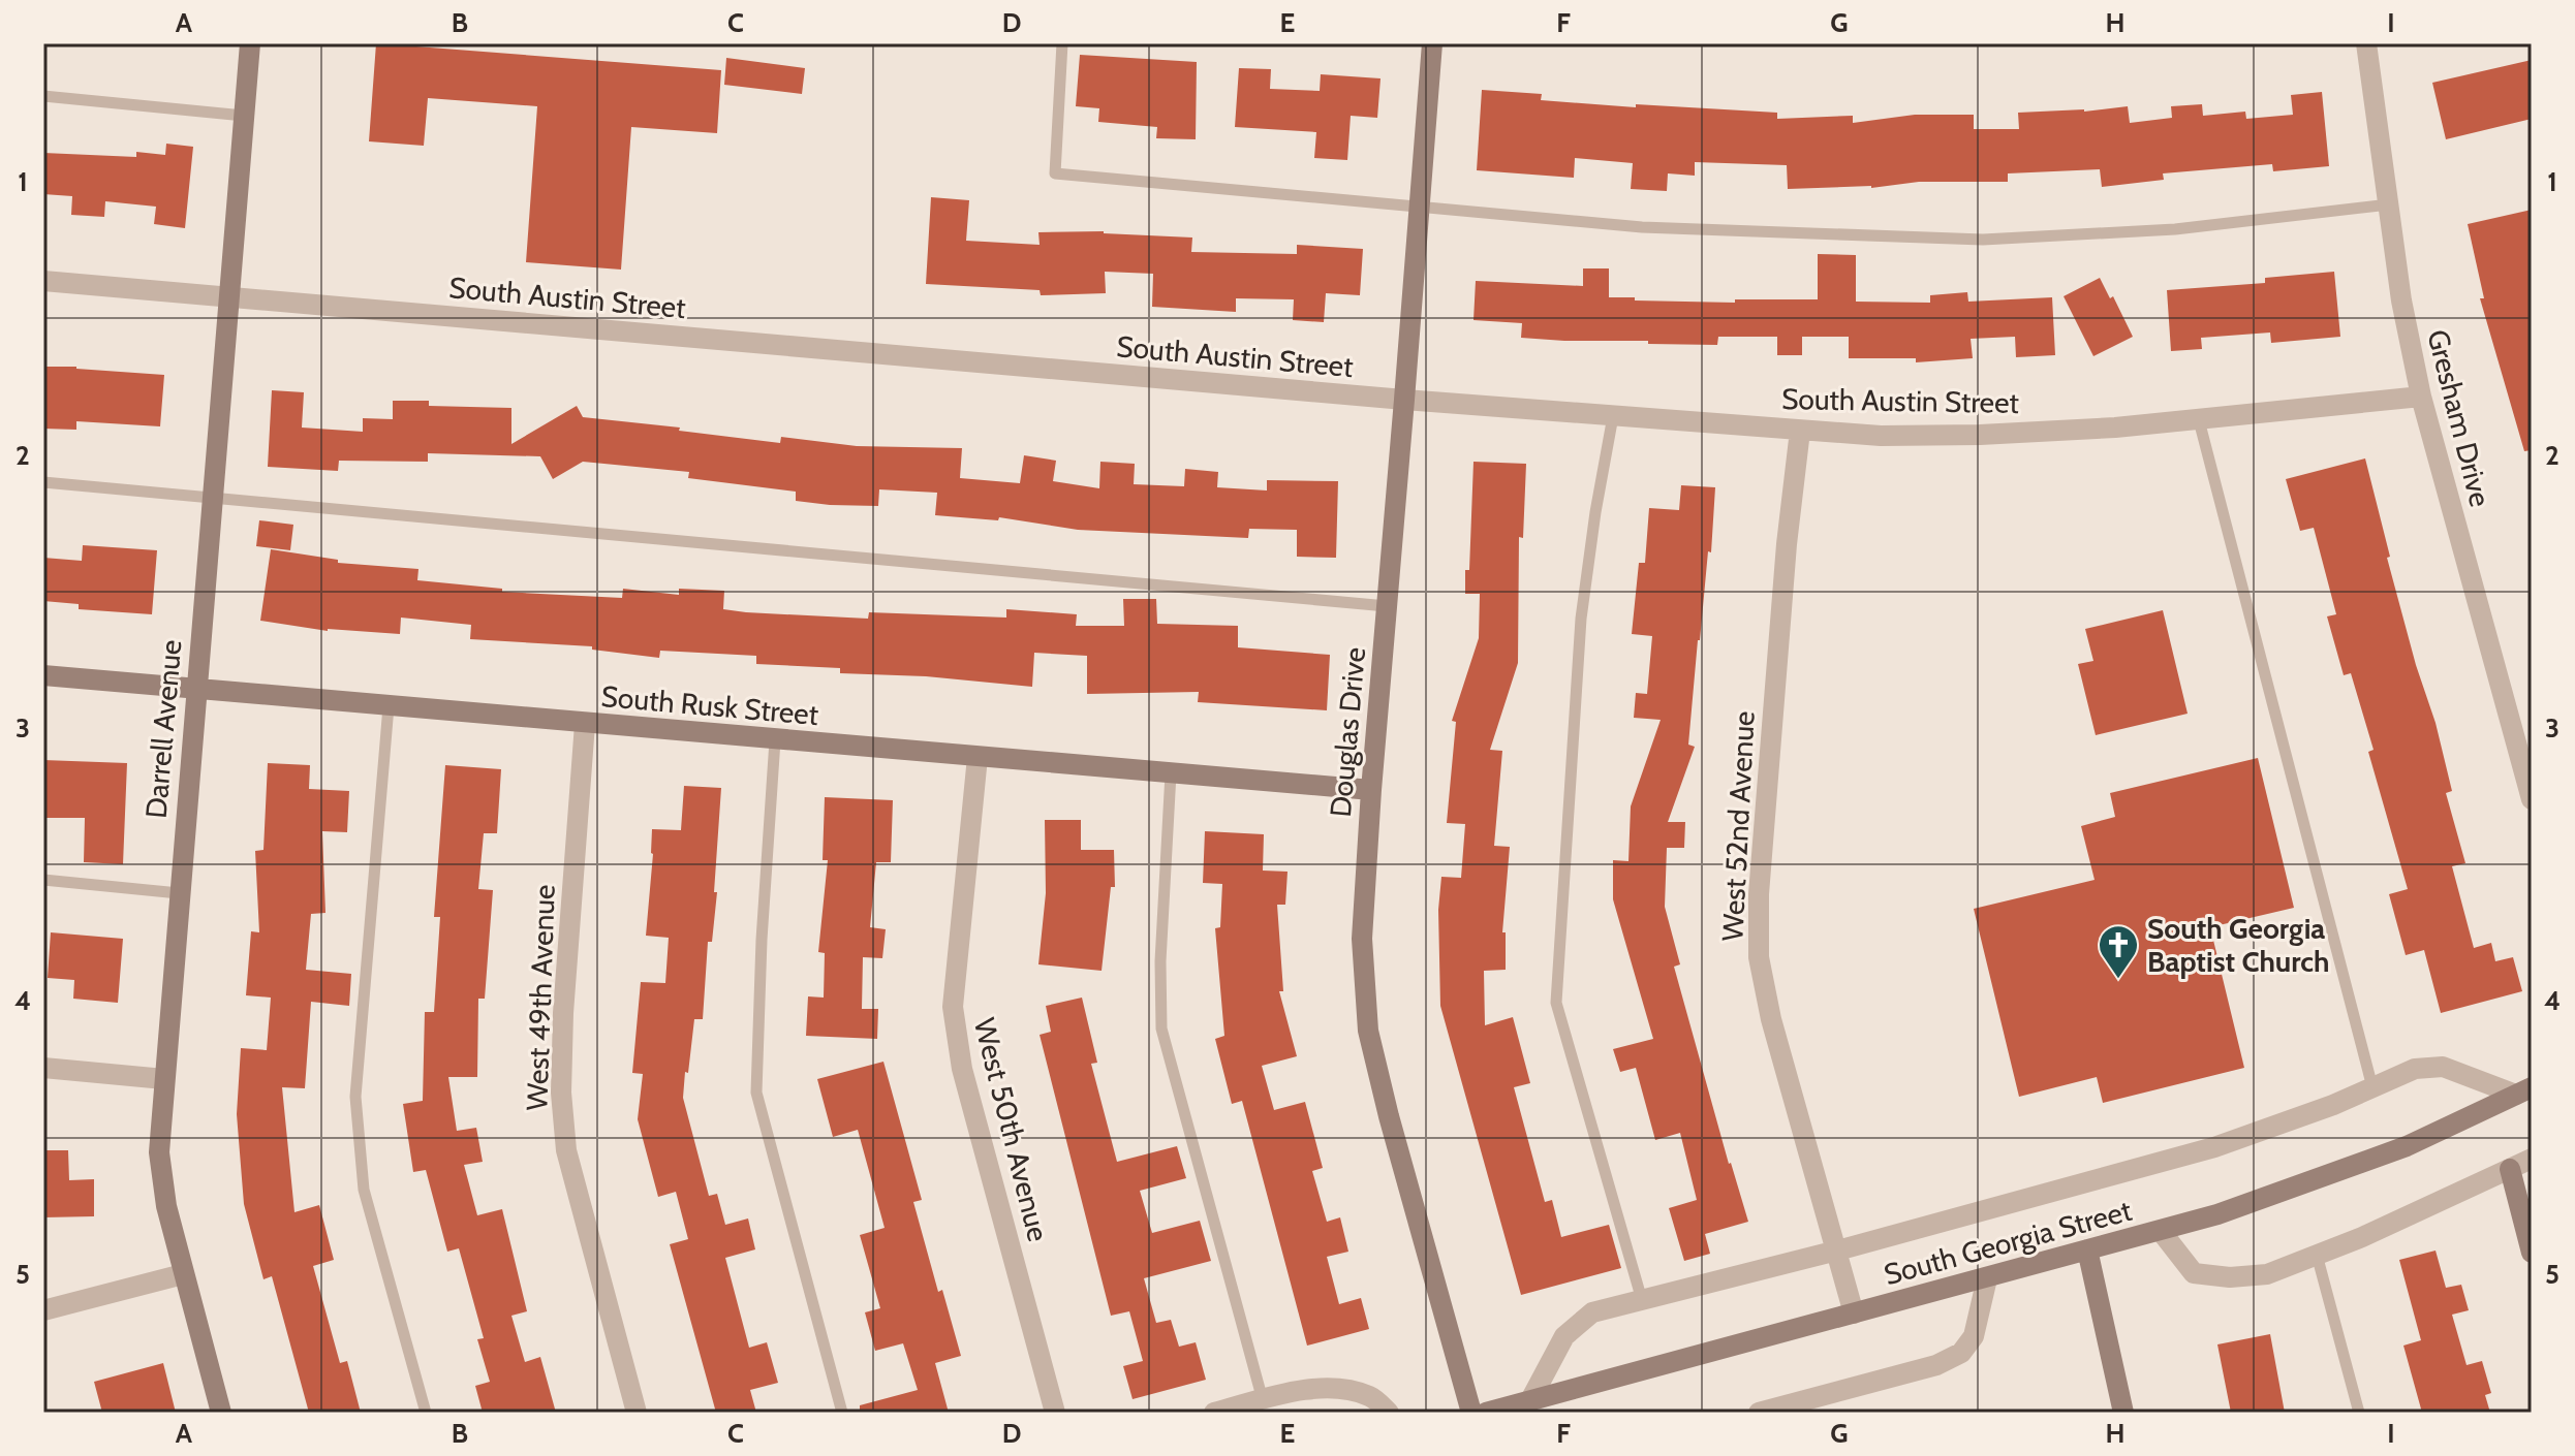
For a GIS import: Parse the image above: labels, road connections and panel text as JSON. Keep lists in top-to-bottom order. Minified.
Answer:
{"streets":{"street":["South Austin Street","Gresham Drive","South Rusk Street","Darrell Avenue","Douglas Drive","West 52nd Avenue","West 49th Avenue","West 50th Avenue","South Georgia Street"]},"crossings":[["South Austin Street","Gresham Drive"],["South Austin Street","Darrell Avenue"],["South Austin Street","Douglas Drive"],["South Austin Street","West 52nd Avenue"],["South Rusk Street","Darrell Avenue"],["South Rusk Street","Douglas Drive"],["South Rusk Street","West 49th Avenue"],["South Rusk Street","West 50th Avenue"],["West 52nd Avenue","South Georgia Street"]],"places":{"church":["South Georgia Baptist Church"]},"grid":{"columns":["A","B","C","D","E","F","G","H","I"],"rows":["1","2","3","4","5"]}}
